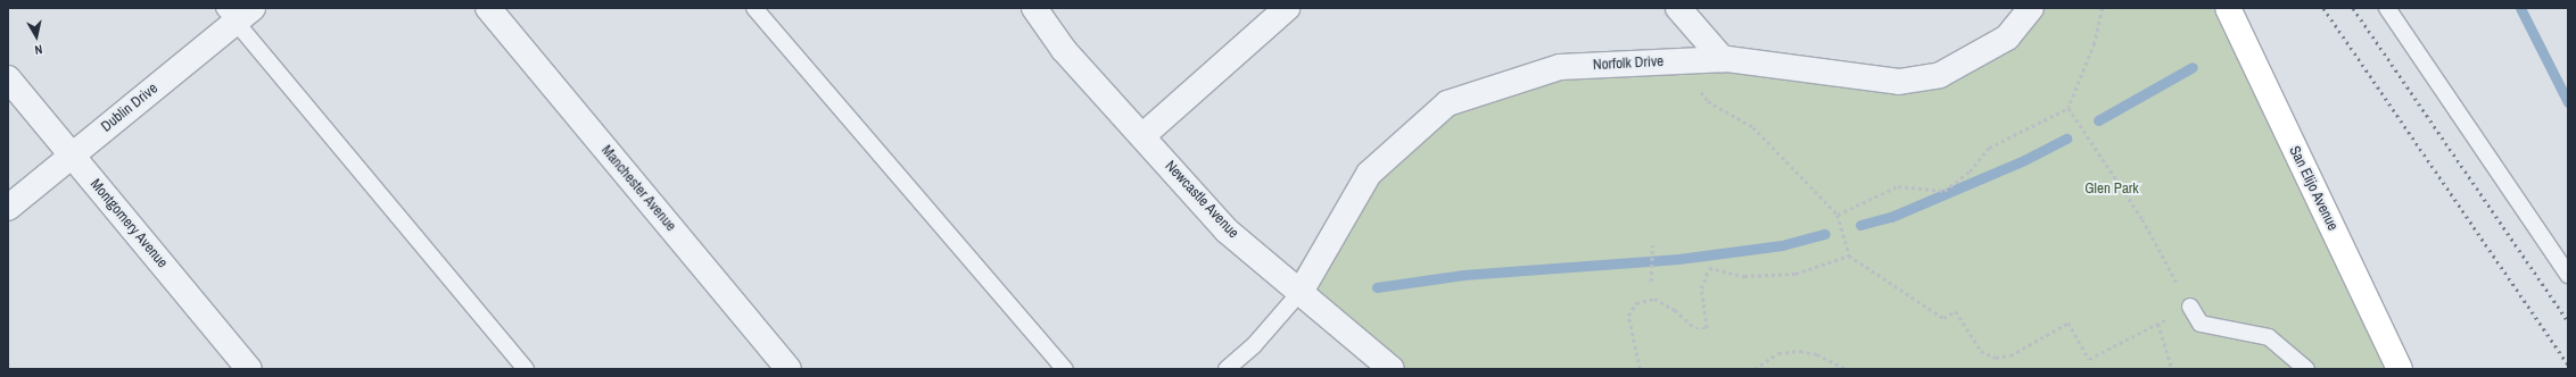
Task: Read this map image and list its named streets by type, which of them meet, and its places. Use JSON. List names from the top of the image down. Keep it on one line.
{"streets":{"main road":["San Elijo Avenue"],"street":["Norfolk Drive","Dublin Drive","Manchester Avenue","Newcastle Avenue","Montgomery Avenue"]},"crossings":[["Norfolk Drive","Newcastle Avenue"],["Dublin Drive","Montgomery Avenue"]],"parks":["Glen Park"],"north":"bottom"}
